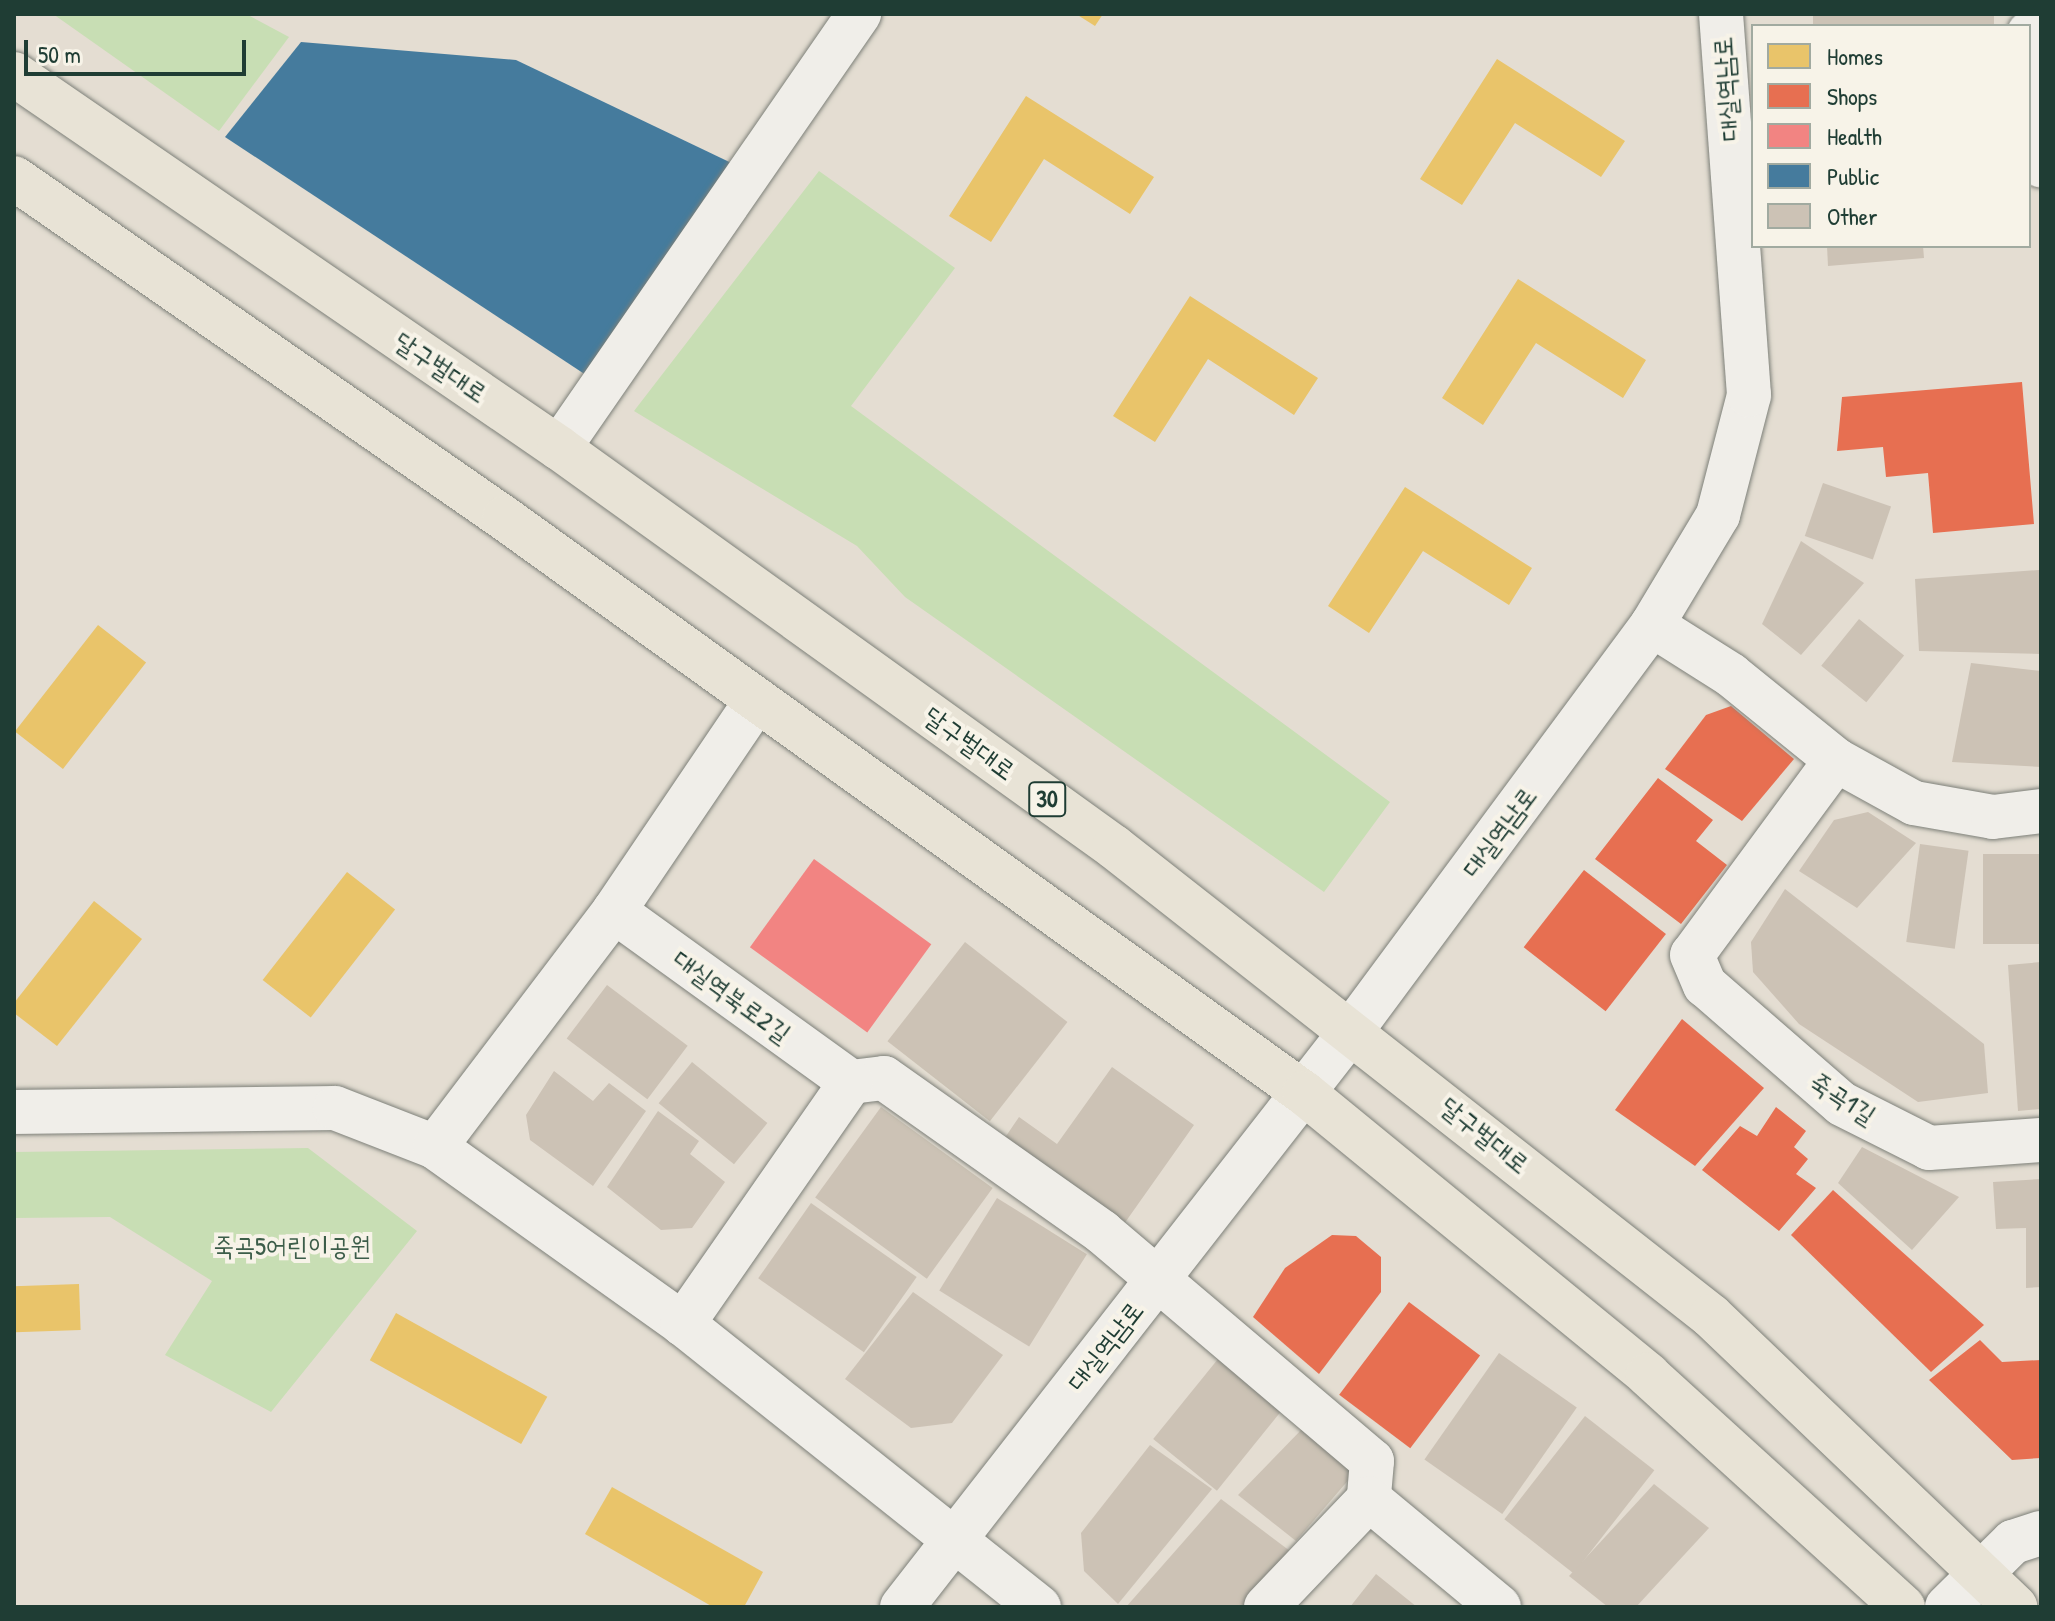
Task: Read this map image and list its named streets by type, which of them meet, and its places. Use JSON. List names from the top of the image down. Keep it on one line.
{"streets":{"main road":["달구벌대로","30"],"street":["대실역남로","대실역북로2길","죽곡1길"]},"crossings":[["대실역남로","달구벌대로"]],"parks":["죽곡5어린이공원"],"legend":["Homes","Shops","Health","Public","Other"],"scale_bar":"50 m"}
